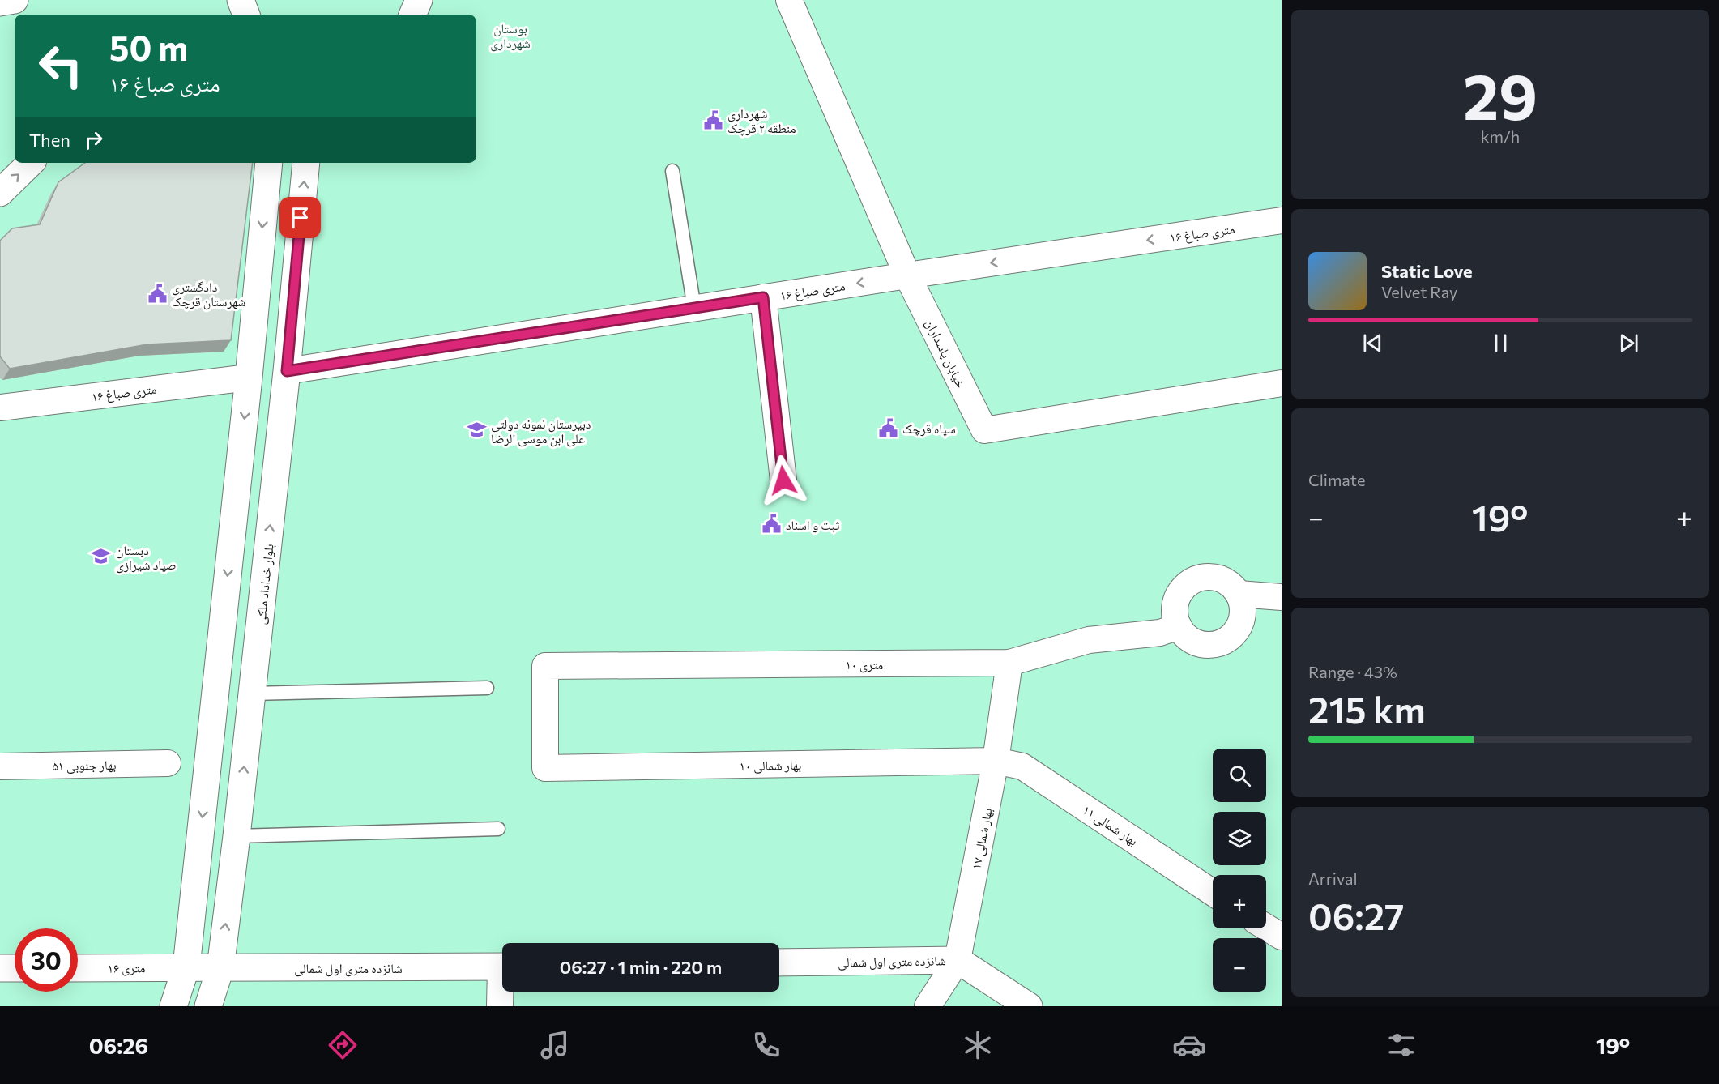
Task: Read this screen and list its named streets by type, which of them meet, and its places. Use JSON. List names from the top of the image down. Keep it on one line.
{"streets":{"street":["۱۶ متری صباغ","خیابان پاسداران","بلوار خداداد ملکی","۱۰ متری","بهار جنوبی ۵۱","بهار شمالی ۱۰","بهار شمالی ۱۱","بهار شمالی ۱۷","شانزده متری اول شمالی","۱۶ متری"]},"crossings":[["۱۶ متری صباغ","خیابان پاسداران"],["۱۶ متری صباغ","بلوار خداداد ملکی"],["بلوار خداداد ملکی","شانزده متری اول شمالی"],["۱۰ متری","بهار شمالی ۱۰"],["۱۰ متری","بهار شمالی ۱۷"],["بهار شمالی ۱۰","بهار شمالی ۱۱"],["بهار شمالی ۱۰","بهار شمالی ۱۷"],["بهار شمالی ۱۱","بهار شمالی ۱۷"],["بهار شمالی ۱۷","شانزده متری اول شمالی"],["شانزده متری اول شمالی","۱۶ متری"]],"one_way":["۱۶ متری صباغ"],"parks":["بوستان شهرداری"],"places":{"public building":["شهرداری منطقه ۲ قرچک","دادگستری شهرستان قرچک","سپاه قرچک","ثبت و اسناد"],"school or university":["دبیرستان نمونه دولتی علی ابن موسی الرضا","دبستان صیاد شیرازی"]},"page":{"tile":[["29","km/h"],"Climate",["Range · 43%","215 km"],["Arrival","06:27"]],"turn":["50 m","۱۶ متری صباغ"],"then":"Then","song":["Static Love","Velvet Ray"],"heat":["−","19°","+"],"map_buttons":["+","−"],"limit":"30","trip":"06:27 · 1 min · 220 m","tabs":["06:26","19°"]}}
